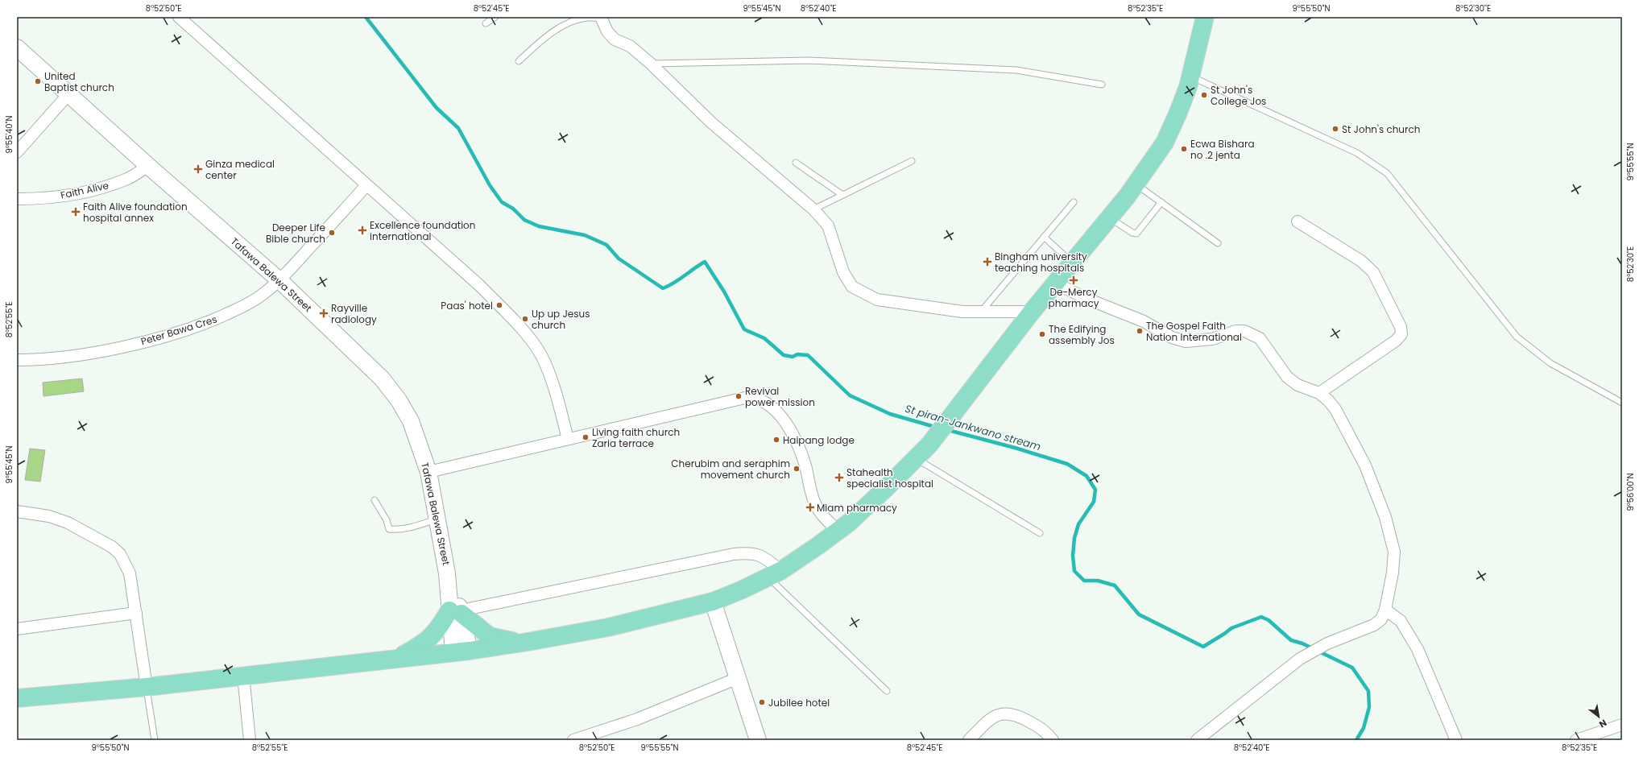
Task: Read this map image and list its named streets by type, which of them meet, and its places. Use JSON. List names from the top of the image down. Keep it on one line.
{"streets":{"street":["Faith Alive","Tafawa Balewa Street","Peter Bawa Cres"]},"crossings":[["Faith Alive","Tafawa Balewa Street"],["Tafawa Balewa Street","Peter Bawa Cres"]],"water":["St piran-Jankwano stream"],"places":{"other":["United Baptist church","St John's College Jos","St John's church","Ecwa Bishara no .2 jenta","Deeper Life Bible church","Paas' hotel","Up up Jesus church","The Gospel Faith Nation International","The Edifying assembly Jos","Revival power mission","Living faith church Zaria terrace","Haipang lodge","Cherubim and seraphim movement church","Jubilee hotel"],"health":["Ginza medical center","Faith Alive foundation hospital annex","Excellence foundation international","Bingham university teaching hospitals","De-Mercy pharmacy","Rayville radiology","Stahealth specialist hospital","Miam pharmacy"]},"north":"bottom right","coordinates":["8°52'50\"E","8°52'45\"E","9°55'45\"N","8°52'40\"E","8°52'35\"E","9°55'50\"N","8°52'30\"E","9°55'40\"N","9°55'55\"N","8°52'55\"E","9°56'00\"N"]}
